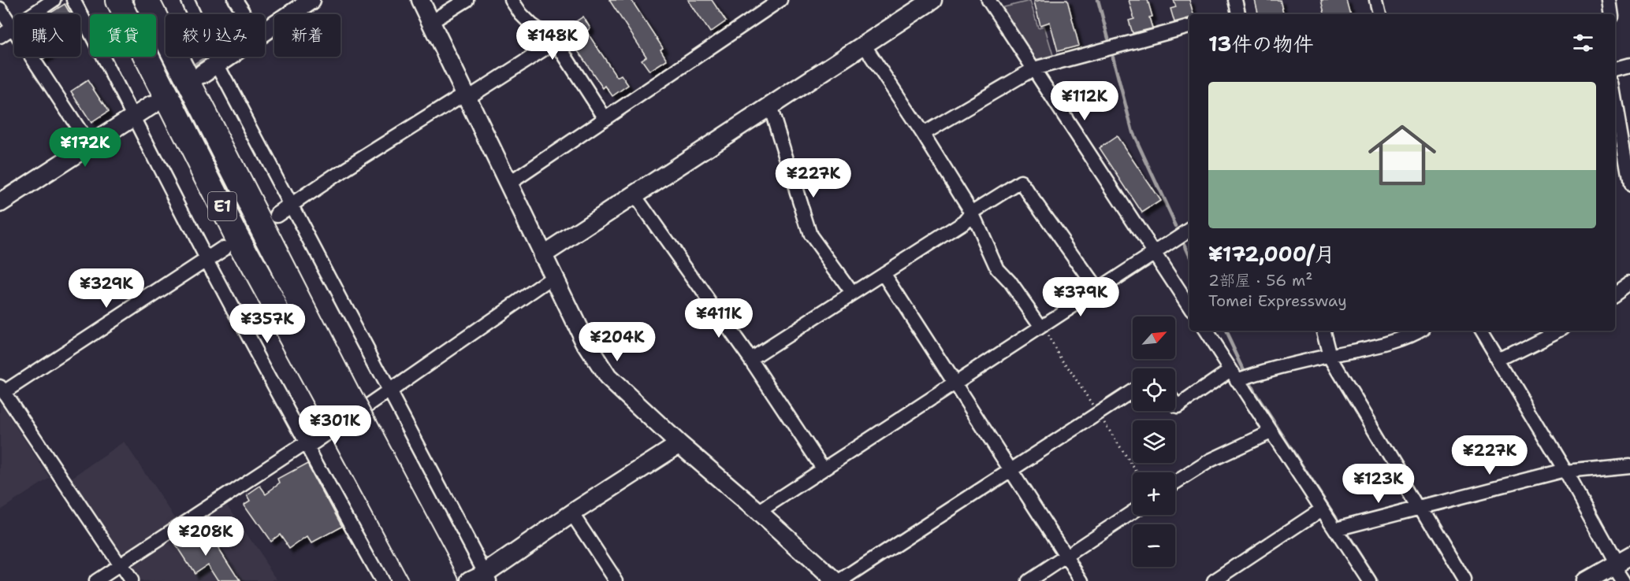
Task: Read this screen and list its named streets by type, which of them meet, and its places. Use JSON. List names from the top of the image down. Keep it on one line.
{"streets":{"highway":["E1"]},"north":"top right","page":{"chip":["購入","賃貸","絞り込み","新着"],"heading":"13件の物件","price":["¥148K","¥112K","¥172K","¥227K","¥329K","¥379K","¥411K","¥357K","¥204K","¥301K","¥227K","¥123K","¥208K"],"list":[{"name":"¥172,000/月","note":"2部屋 · 56 m² · Tomei Expressway"}],"map_buttons":["+","−"]}}
